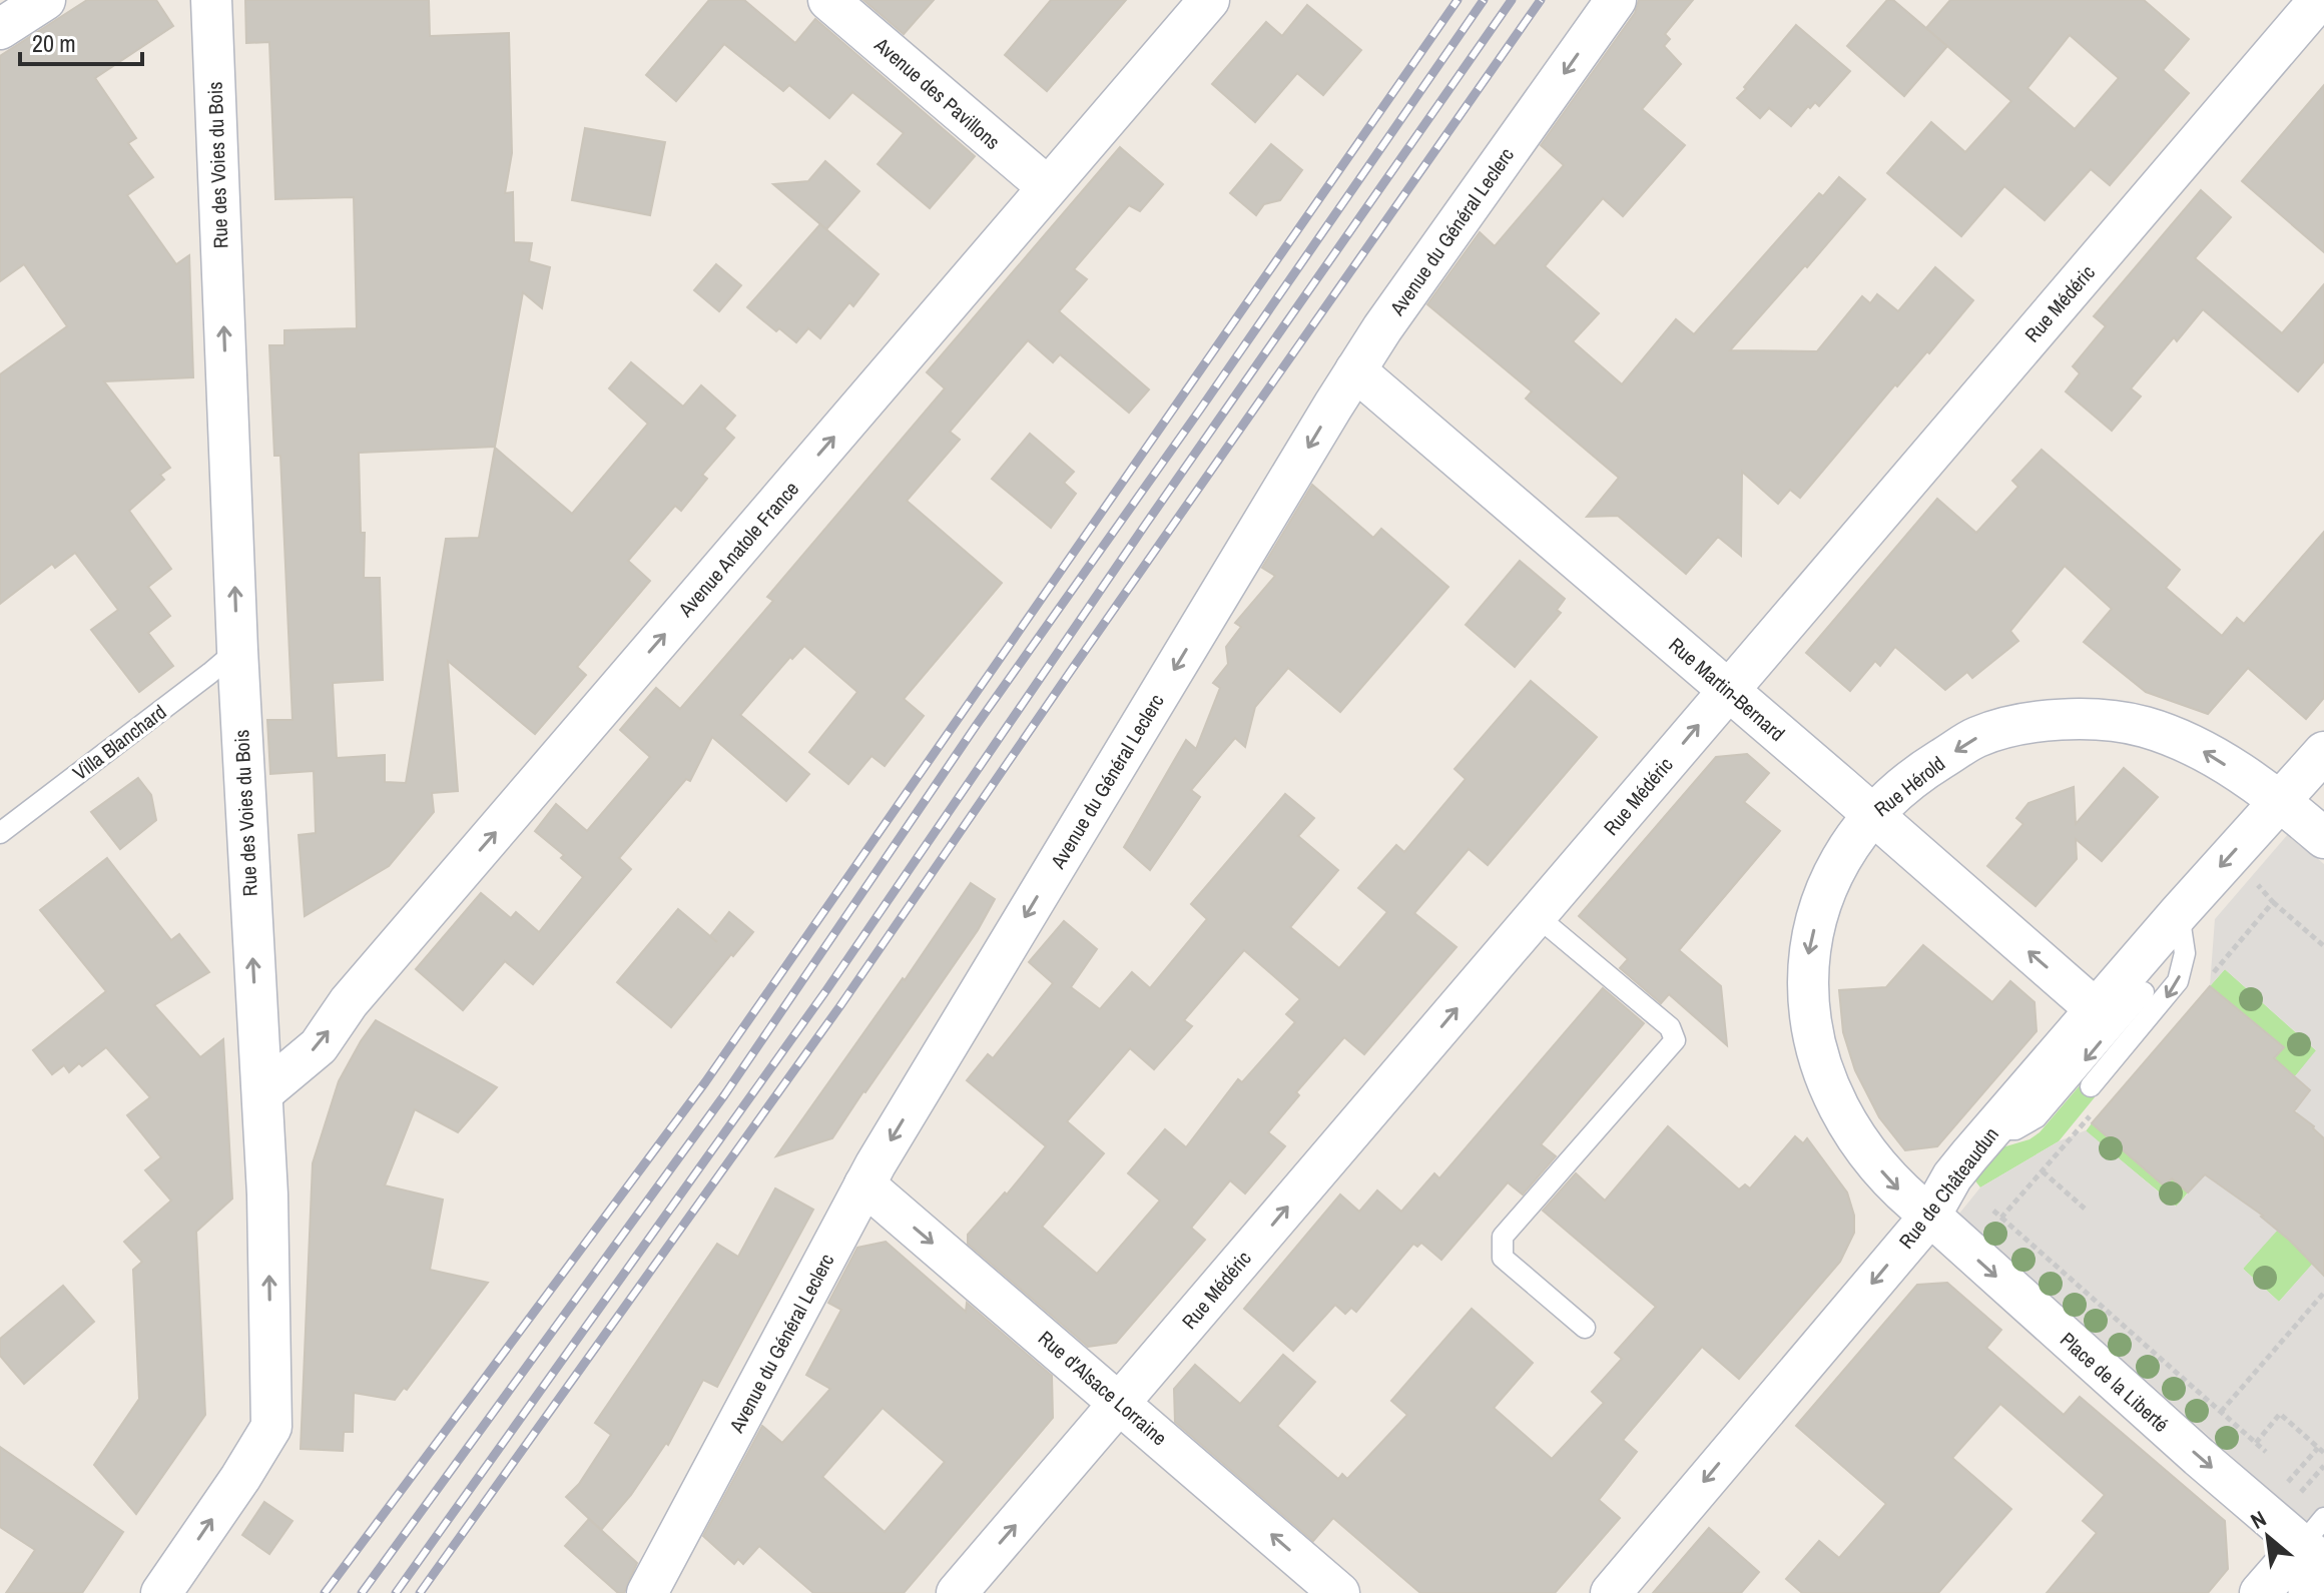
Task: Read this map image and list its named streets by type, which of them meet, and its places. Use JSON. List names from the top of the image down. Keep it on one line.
{"streets":{"street":["Avenue des Pavillons","Rue des Voies du Bois","Avenue du Général Leclerc","Rue Médéric","Avenue Anatole France","Rue Martin-Bernard","Rue Hérold","Rue de Châteaudun","Place de la Liberté","Rue d'Alsace Lorraine"],"lane":["Villa Blanchard"]},"crossings":[["Avenue des Pavillons","Avenue Anatole France"],["Rue des Voies du Bois","Avenue Anatole France"],["Rue des Voies du Bois","Villa Blanchard"],["Avenue du Général Leclerc","Rue Martin-Bernard"],["Avenue du Général Leclerc","Rue d'Alsace Lorraine"],["Rue Médéric","Rue Martin-Bernard"],["Rue Médéric","Rue d'Alsace Lorraine"],["Rue Martin-Bernard","Rue Hérold"],["Rue Martin-Bernard","Rue de Châteaudun"],["Rue Hérold","Rue de Châteaudun"],["Rue Hérold","Place de la Liberté"],["Rue de Châteaudun","Place de la Liberté"]],"one_way":["Rue des Voies du Bois","Avenue du Général Leclerc","Rue Médéric","Avenue Anatole France","Rue de Châteaudun","Place de la Liberté"],"scale_bar":"20 m","north":"top left"}
